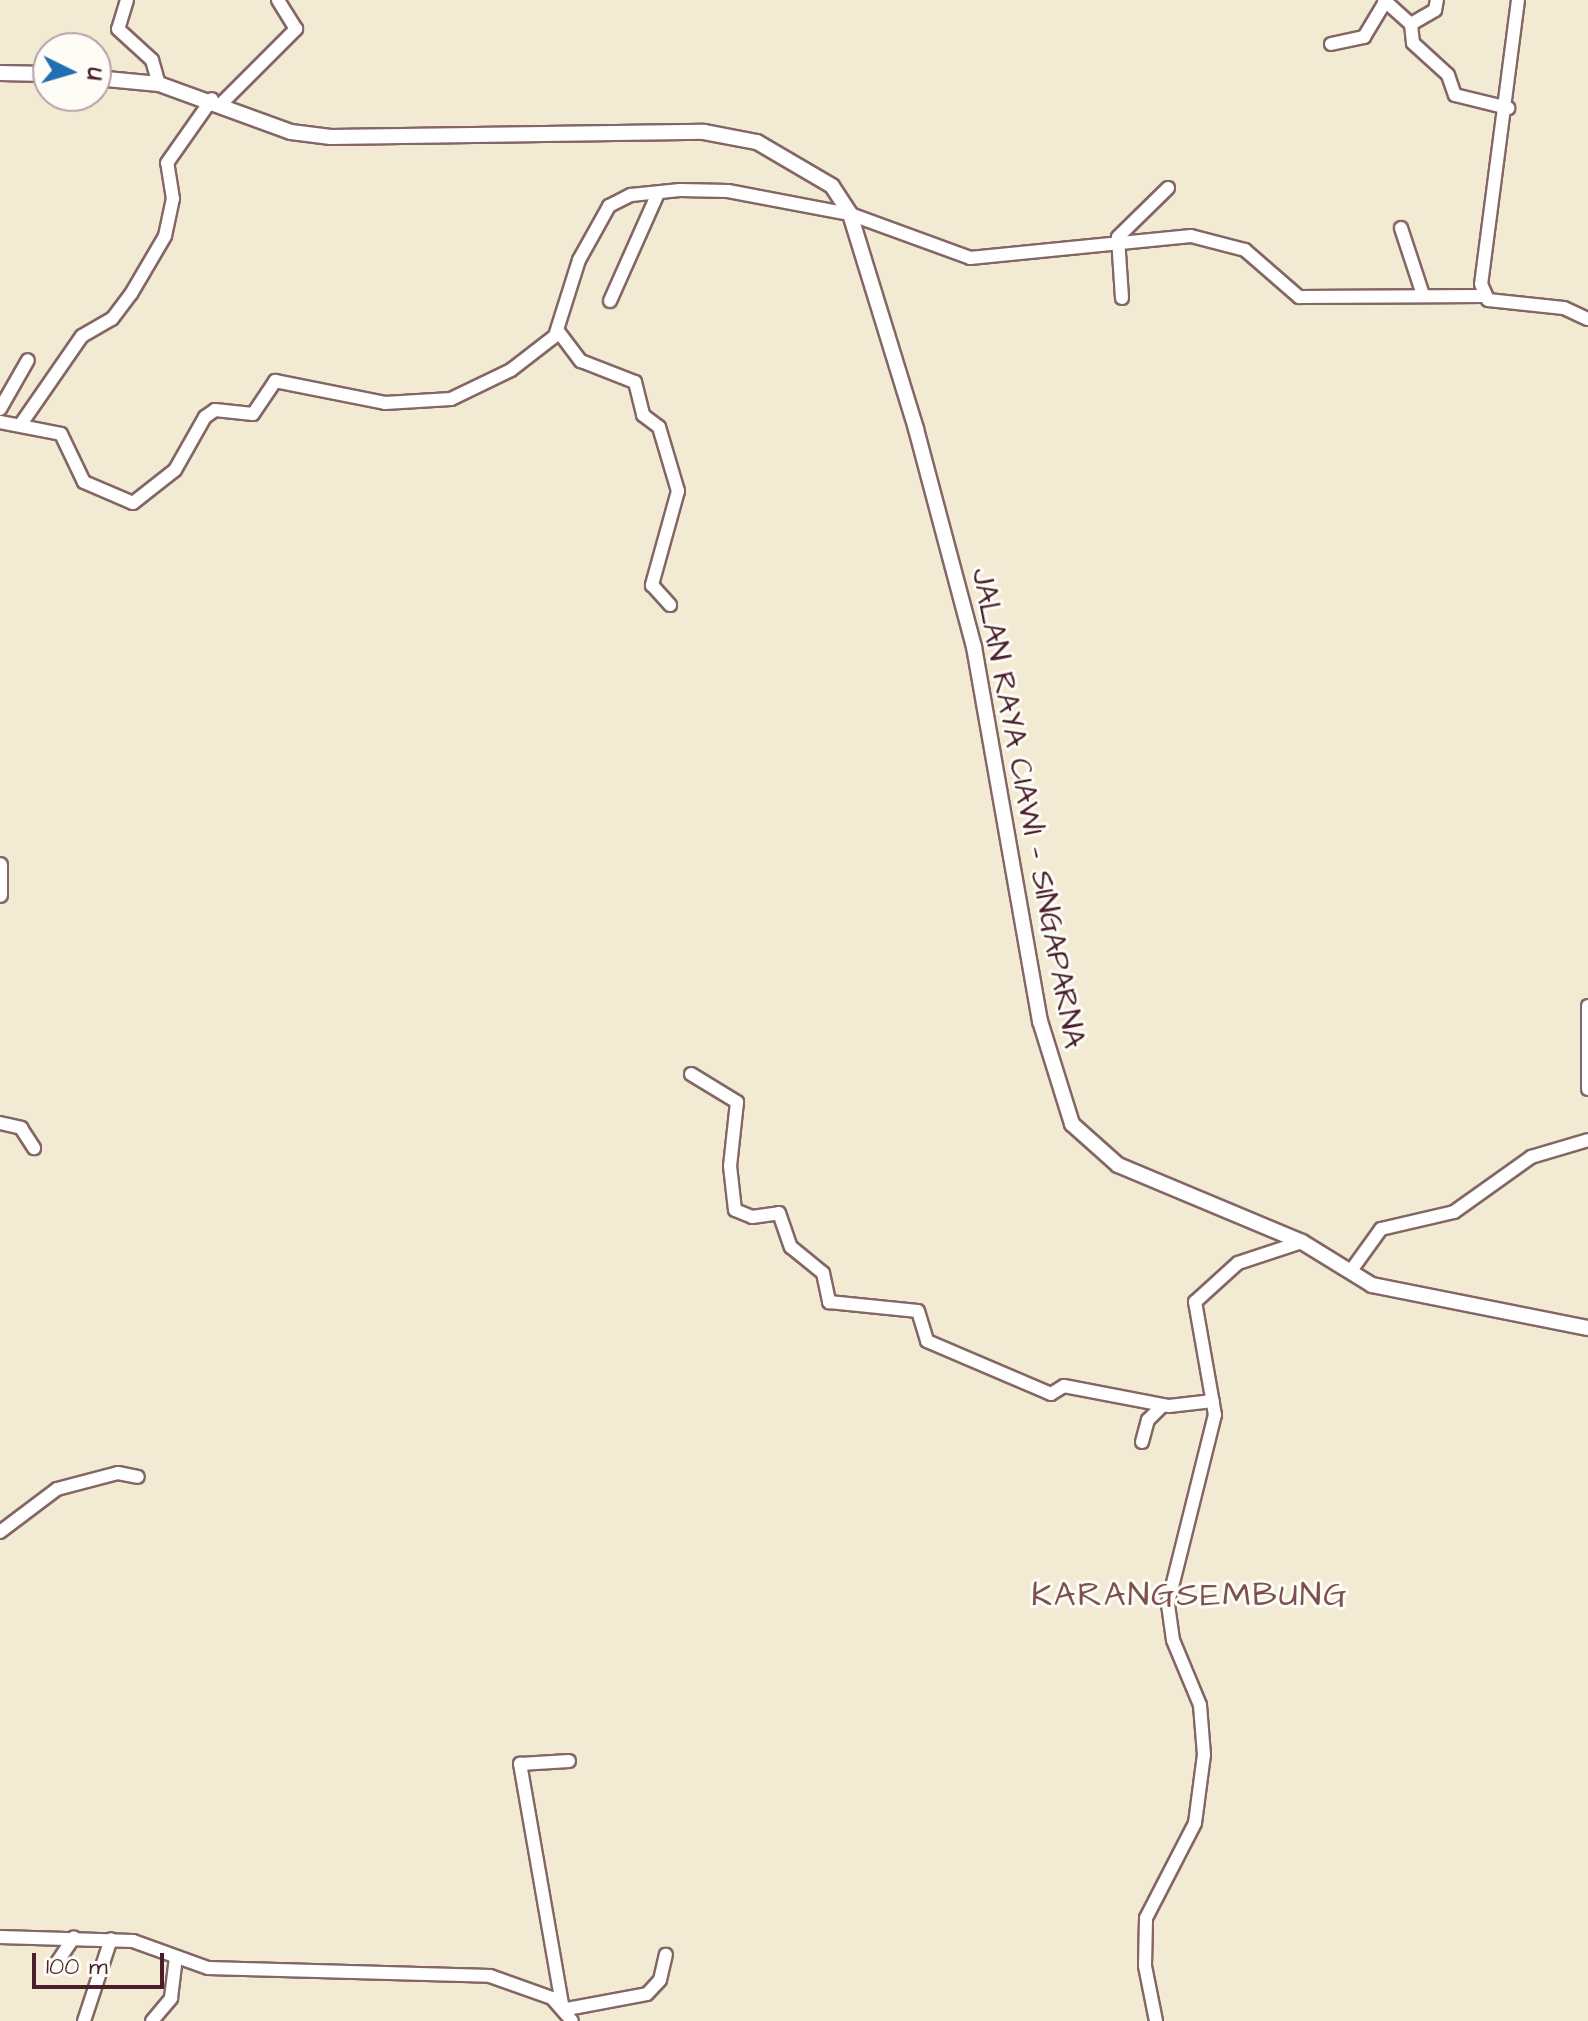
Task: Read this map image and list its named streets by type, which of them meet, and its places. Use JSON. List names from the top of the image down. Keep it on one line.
{"streets":{"main road":["JALAN RAYA CIAWI — SINGAPARNA"]},"districts":["KARANGSEMBUNG"],"scale_bar":"100 m","north":"right"}
